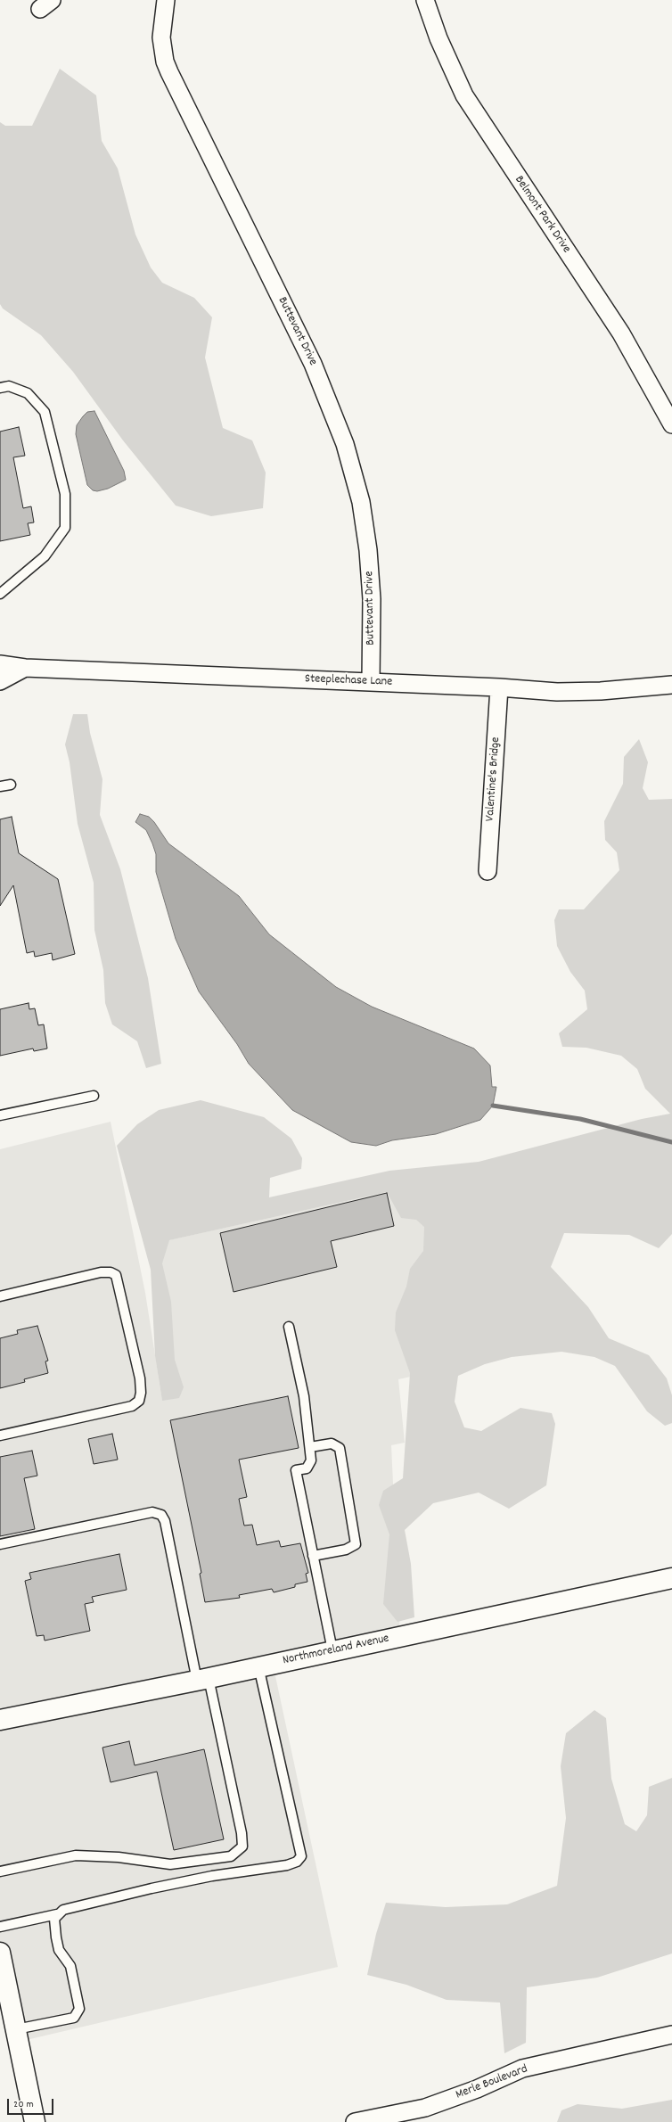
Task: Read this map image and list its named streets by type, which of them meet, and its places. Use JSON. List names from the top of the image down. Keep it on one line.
{"streets":{"street":["Belmont Park Drive","Buttevant Drive","Steeplechase Lane","Valentine's Bridge","Northmoreland Avenue","Merle Boulevard"]},"crossings":[["Buttevant Drive","Steeplechase Lane"],["Steeplechase Lane","Valentine's Bridge"]],"scale_bar":"20 m"}
